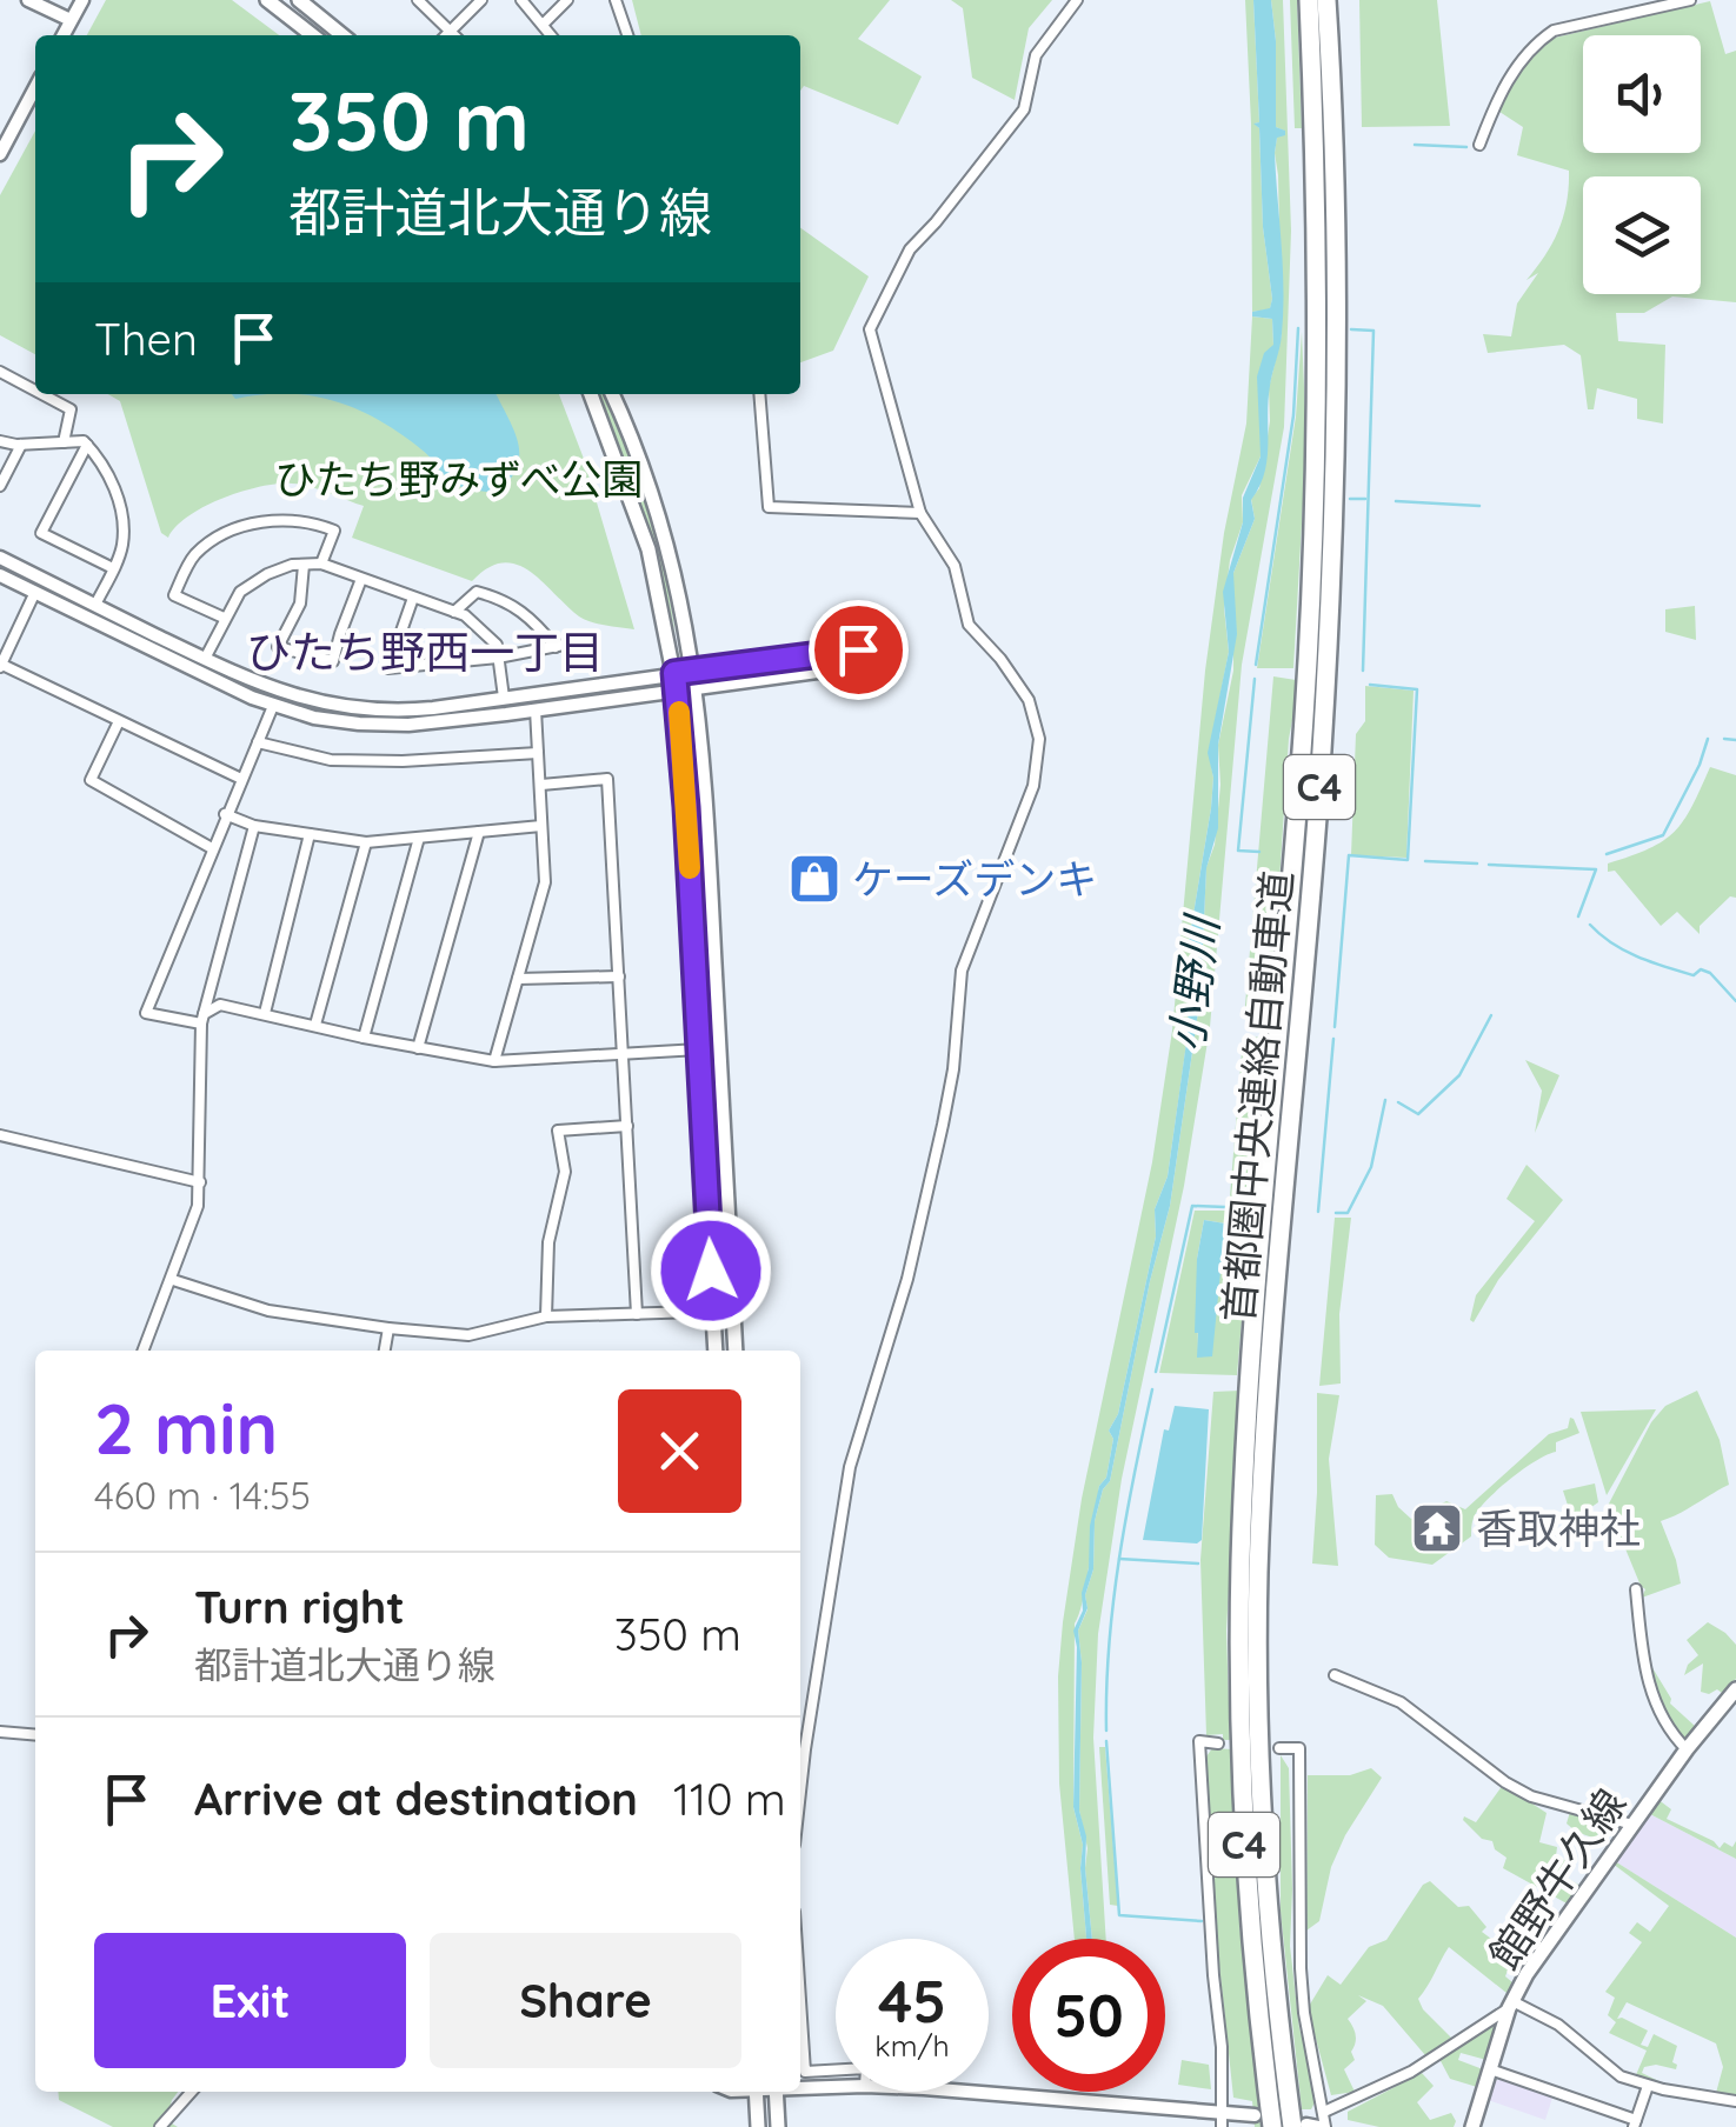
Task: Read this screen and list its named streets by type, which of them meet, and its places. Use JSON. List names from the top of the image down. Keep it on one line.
{"streets":{"highway":["C4","首都圏中央連絡自動車道"],"main road":["館野牛久線"]},"districts":["ひたち野西一丁目"],"water":["小野川"],"parks":["ひたち野みずべ公園"],"places":{"shop":["ケーズデンキ"],"temple":["香取神社"]},"page":{"turn":["350 m","都計道北大通り線"],"then":"Then","heading":["2 min","460 m · 14:55"],"list":[{"name":"Turn right","note":"都計道北大通り線","value":"350 m"},{"name":"Arrive at destination","value":"110 m"}],"buttons":["Exit","Share"],"speed":"45 km/h","limit":"50"}}
